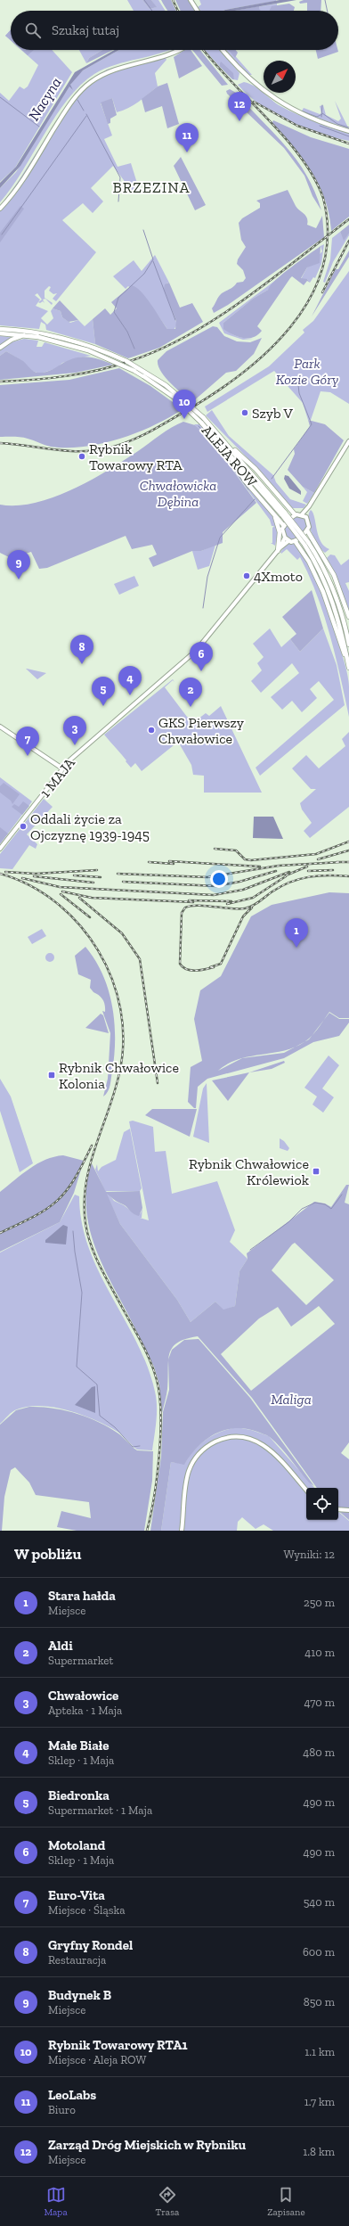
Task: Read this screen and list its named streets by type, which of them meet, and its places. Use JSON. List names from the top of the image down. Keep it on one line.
{"streets":{"main road":["ALEJA ROW","1 MAJA"]},"districts":["BRZEZINA"],"water":["Nacyna"],"parks":["Park Kozie Góry","Chwałowicka Dębina","Maliga"],"places":{"other":["Szyb V","Rybnik Towarowy RTA","4Xmoto","GKS Pierwszy Chwałowice","Oddali życie za Ojczyznę 1939-1945"],"transit":["Rybnik Chwałowice Kolonia","Rybnik Chwałowice Królewiok"]},"north":"top right","page":{"search":"Szukaj tutaj","pins":["12","11","10","9","8","6","4","5","2","3","7","1"],"heading":["W pobliżu","Wyniki: 12"],"list":[{"mark":"1","name":"Stara hałda","note":"Miejsce","value":"250 m"},{"mark":"2","name":"Aldi","note":"Supermarket","value":"410 m"},{"mark":"3","name":"Chwałowice","note":"Apteka · 1 Maja","value":"470 m"},{"mark":"4","name":"Małe Białe","note":"Sklep · 1 Maja","value":"480 m"},{"mark":"5","name":"Biedronka","note":"Supermarket · 1 Maja","value":"490 m"},{"mark":"6","name":"Motoland","note":"Sklep · 1 Maja","value":"490 m"},{"mark":"7","name":"Euro-Vita","note":"Miejsce · Śląska","value":"540 m"},{"mark":"8","name":"Gryfny Rondel","note":"Restauracja","value":"600 m"},{"mark":"9","name":"Budynek B","note":"Miejsce","value":"850 m"},{"mark":"10","name":"Rybnik Towarowy RTA1","note":"Miejsce · Aleja ROW","value":"1.1 km"},{"mark":"11","name":"LeoLabs","note":"Biuro","value":"1.7 km"},{"mark":"12","name":"Zarząd Dróg Miejskich w Rybniku","note":"Miejsce","value":"1.8 km"}],"nav":["Mapa","Trasa","Zapisane"]}}
